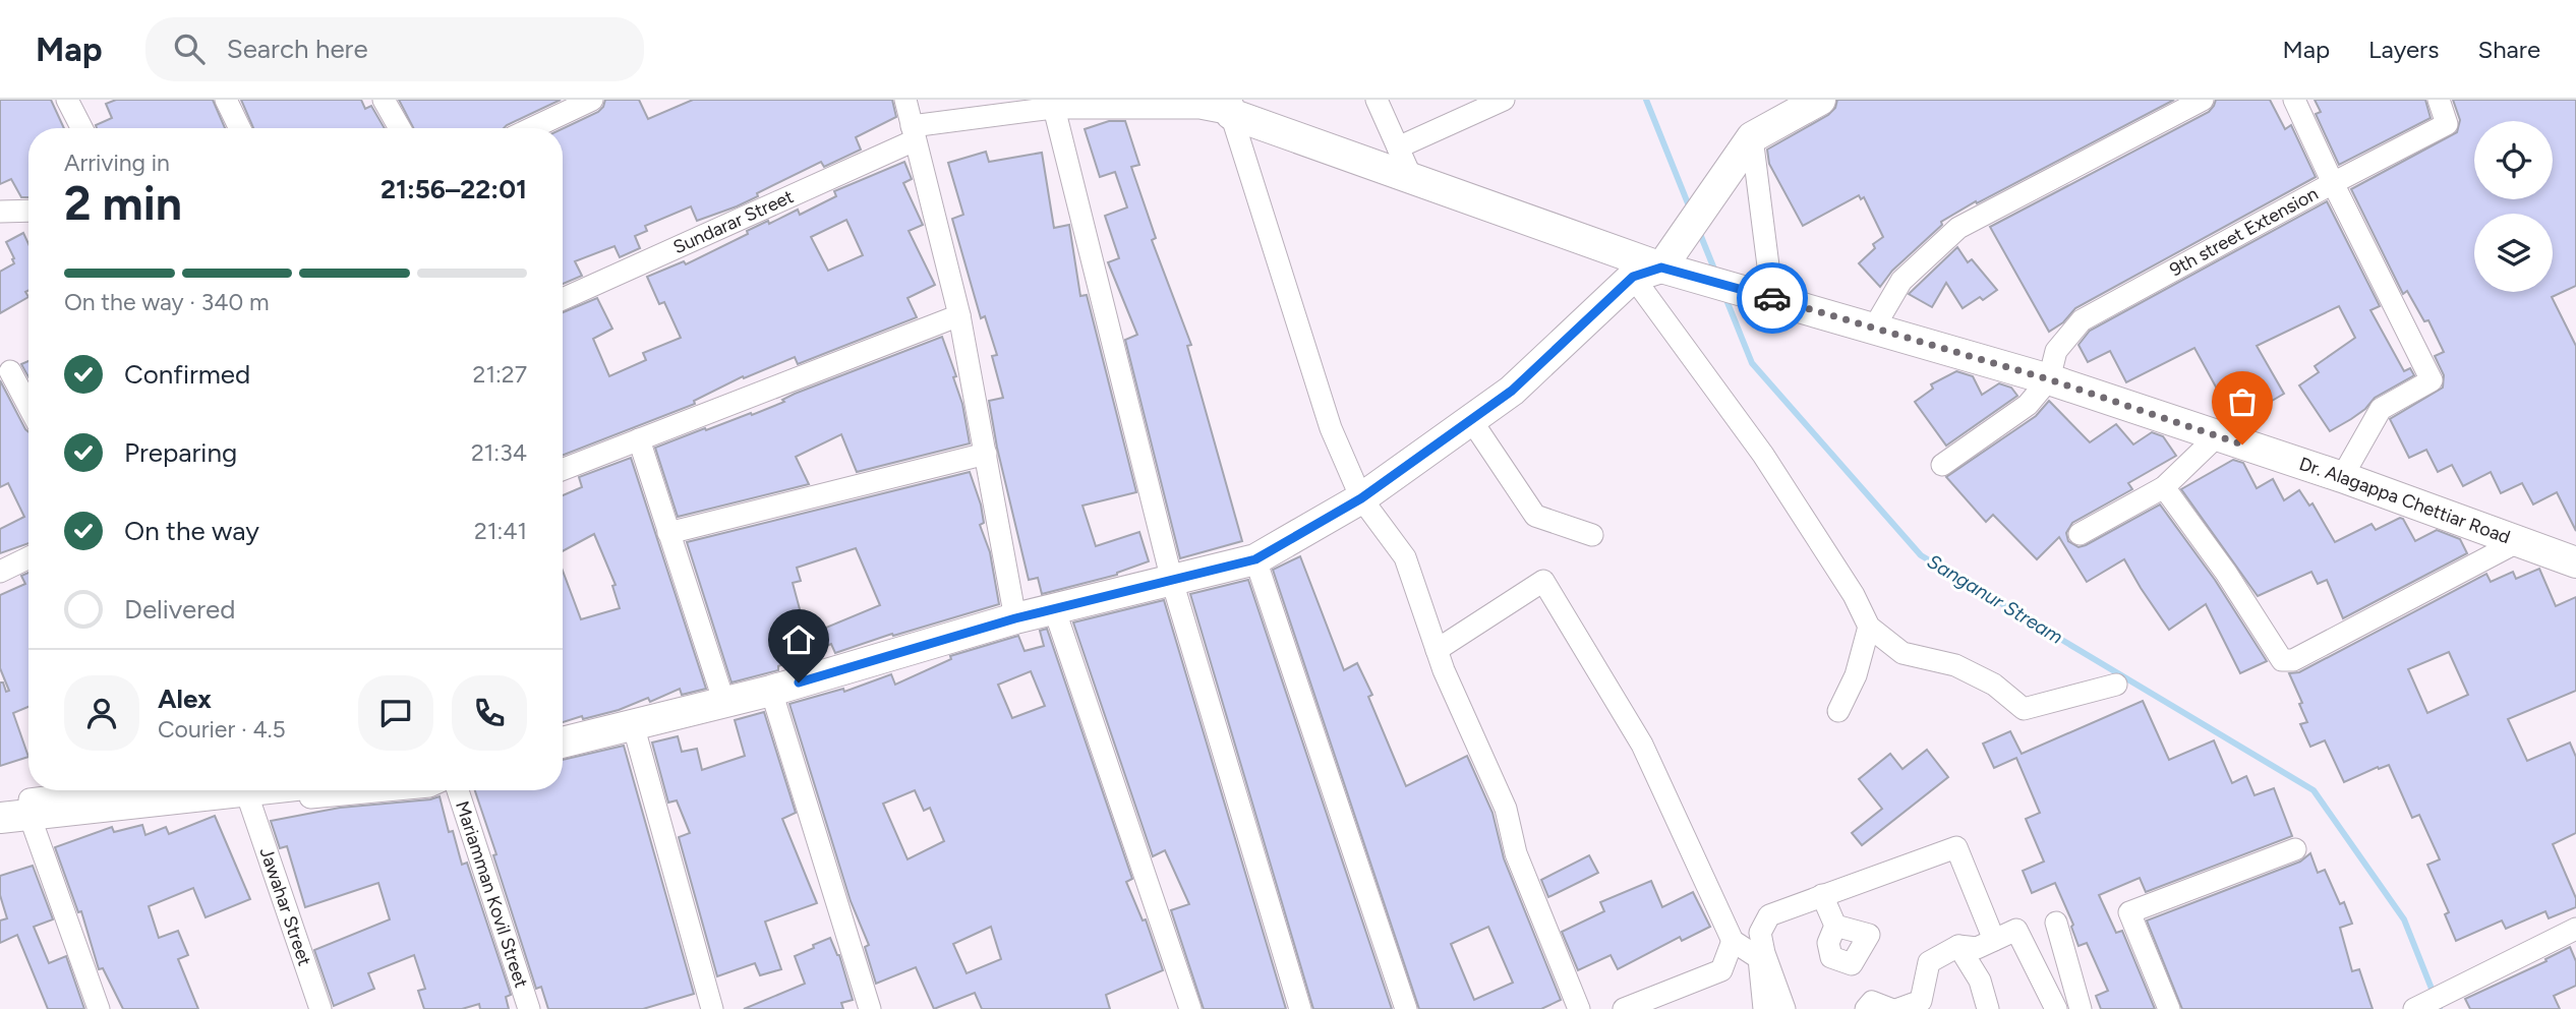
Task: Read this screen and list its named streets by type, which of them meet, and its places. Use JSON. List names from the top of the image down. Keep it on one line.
{"streets":{"street":["Sundarar Street","9th street Extension","Dr. Alagappa Chettiar Road","Mariamman Kovil Street","Jawahar Street"]},"crossings":[["Sundarar Street","Dr. Alagappa Chettiar Road"],["9th street Extension","Dr. Alagappa Chettiar Road"]],"water":["Sanganur Stream"],"page":{"header":"Map","search":"Search here","nav":["Map","Layers","Share"],"heading":["2 min","Arriving in","21:56–22:01"],"panel":["Alex","Courier · 4.5"],"bar":"On the way · 340 m","list":[["Confirmed","21:27"],["Preparing","21:34"],["On the way","21:41"],"Delivered"]}}
